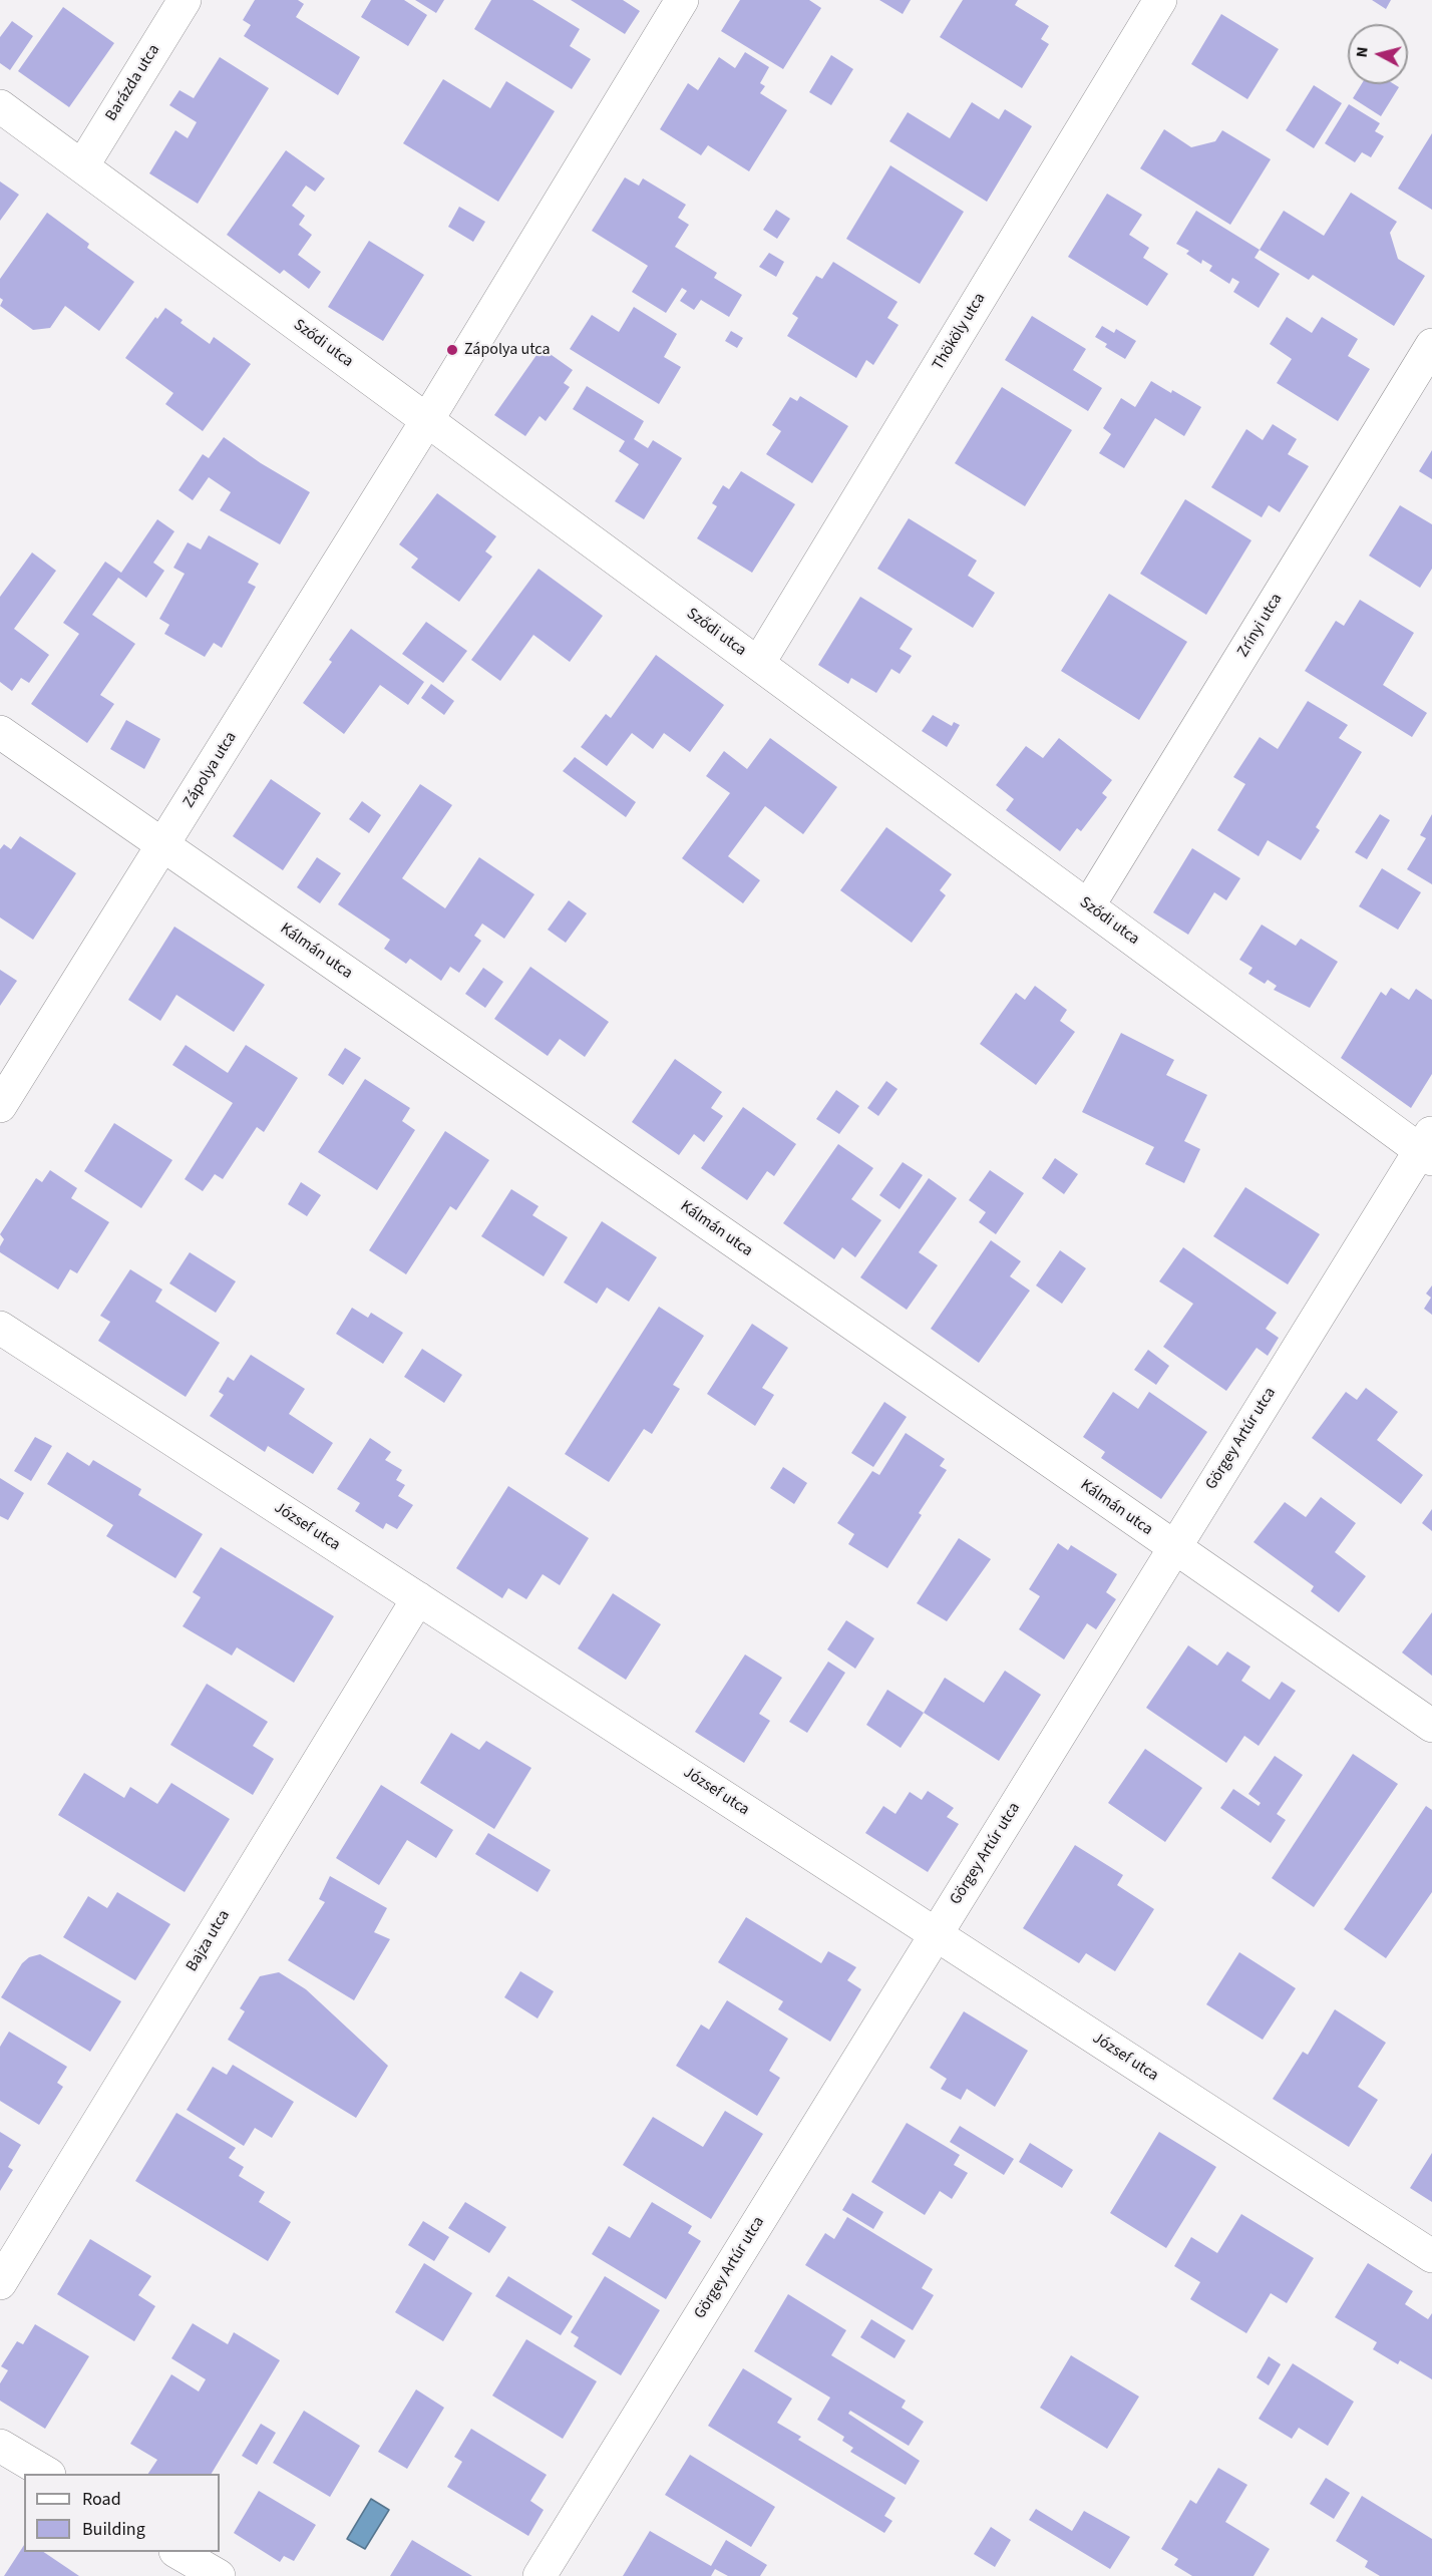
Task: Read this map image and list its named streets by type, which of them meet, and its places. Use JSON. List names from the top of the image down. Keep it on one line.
{"streets":{"street":["Barázda utca","Thököly utca","Sződi utca","Zrínyi utca","Zápolya utca","Kálmán utca","Görgey Artúr utca","József utca","Bajza utca"]},"crossings":[["Barázda utca","Sződi utca"],["Thököly utca","Sződi utca"],["Sződi utca","Zrínyi utca"],["Sződi utca","Zápolya utca"],["Sződi utca","Görgey Artúr utca"],["Zápolya utca","Kálmán utca"],["Kálmán utca","Görgey Artúr utca"],["Görgey Artúr utca","József utca"],["József utca","Bajza utca"]],"places":["Zápolya utca"],"legend":["Road","Building"],"north":"left"}
